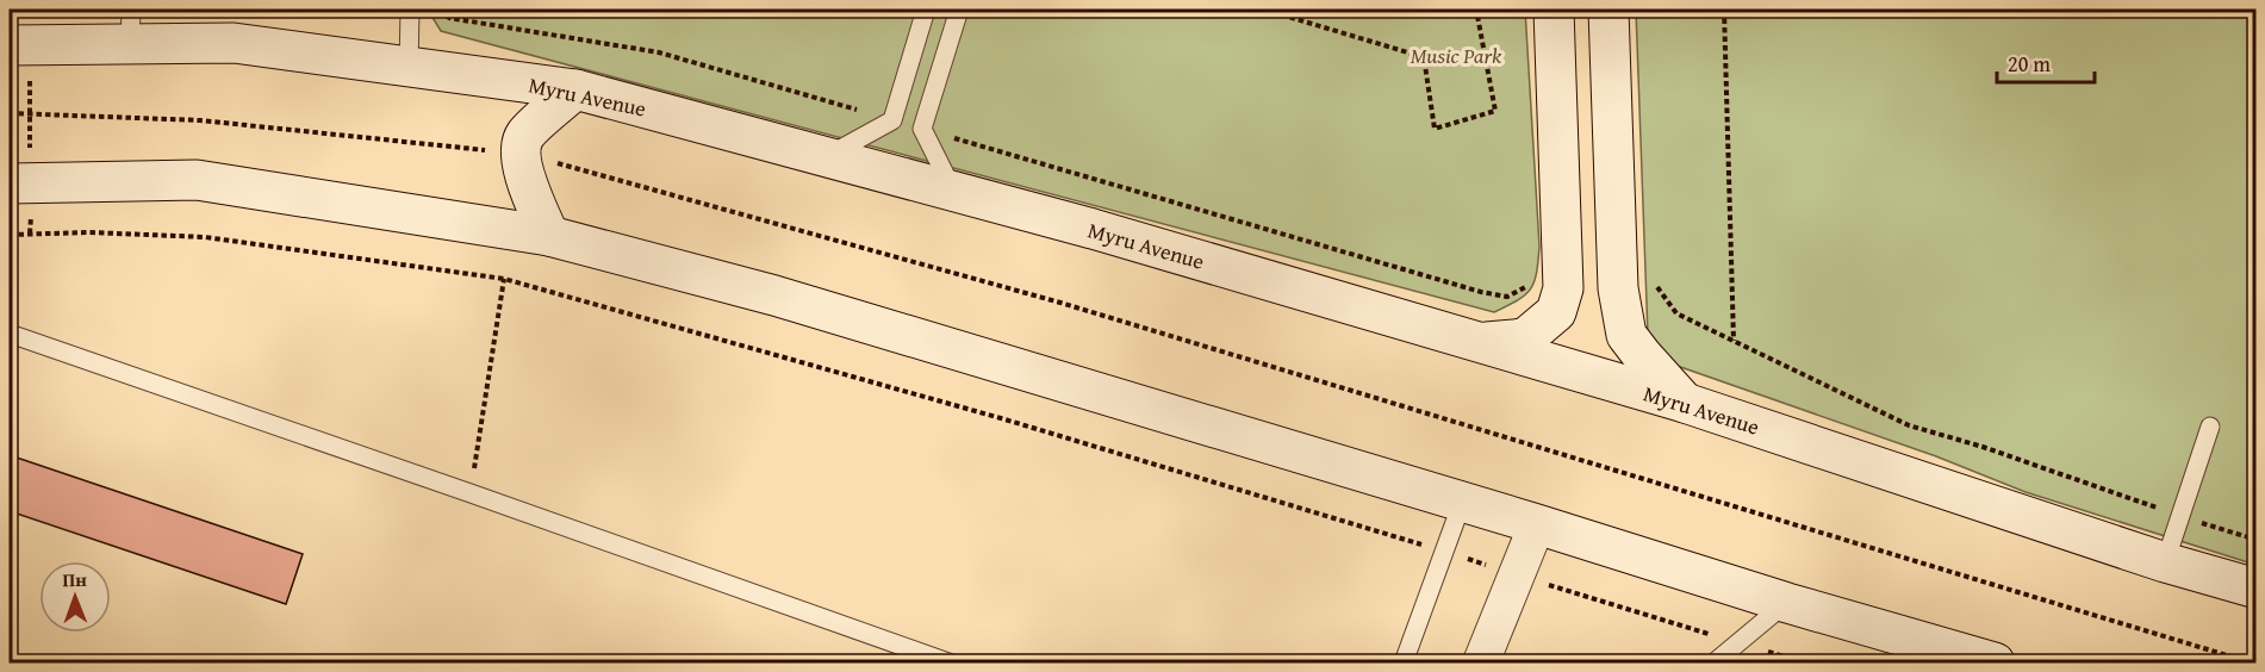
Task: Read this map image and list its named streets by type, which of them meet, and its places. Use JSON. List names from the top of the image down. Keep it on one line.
{"streets":{"main road":["Myru Avenue"]},"parks":["Music Park"],"scale_bar":"20 m","north":"top"}
